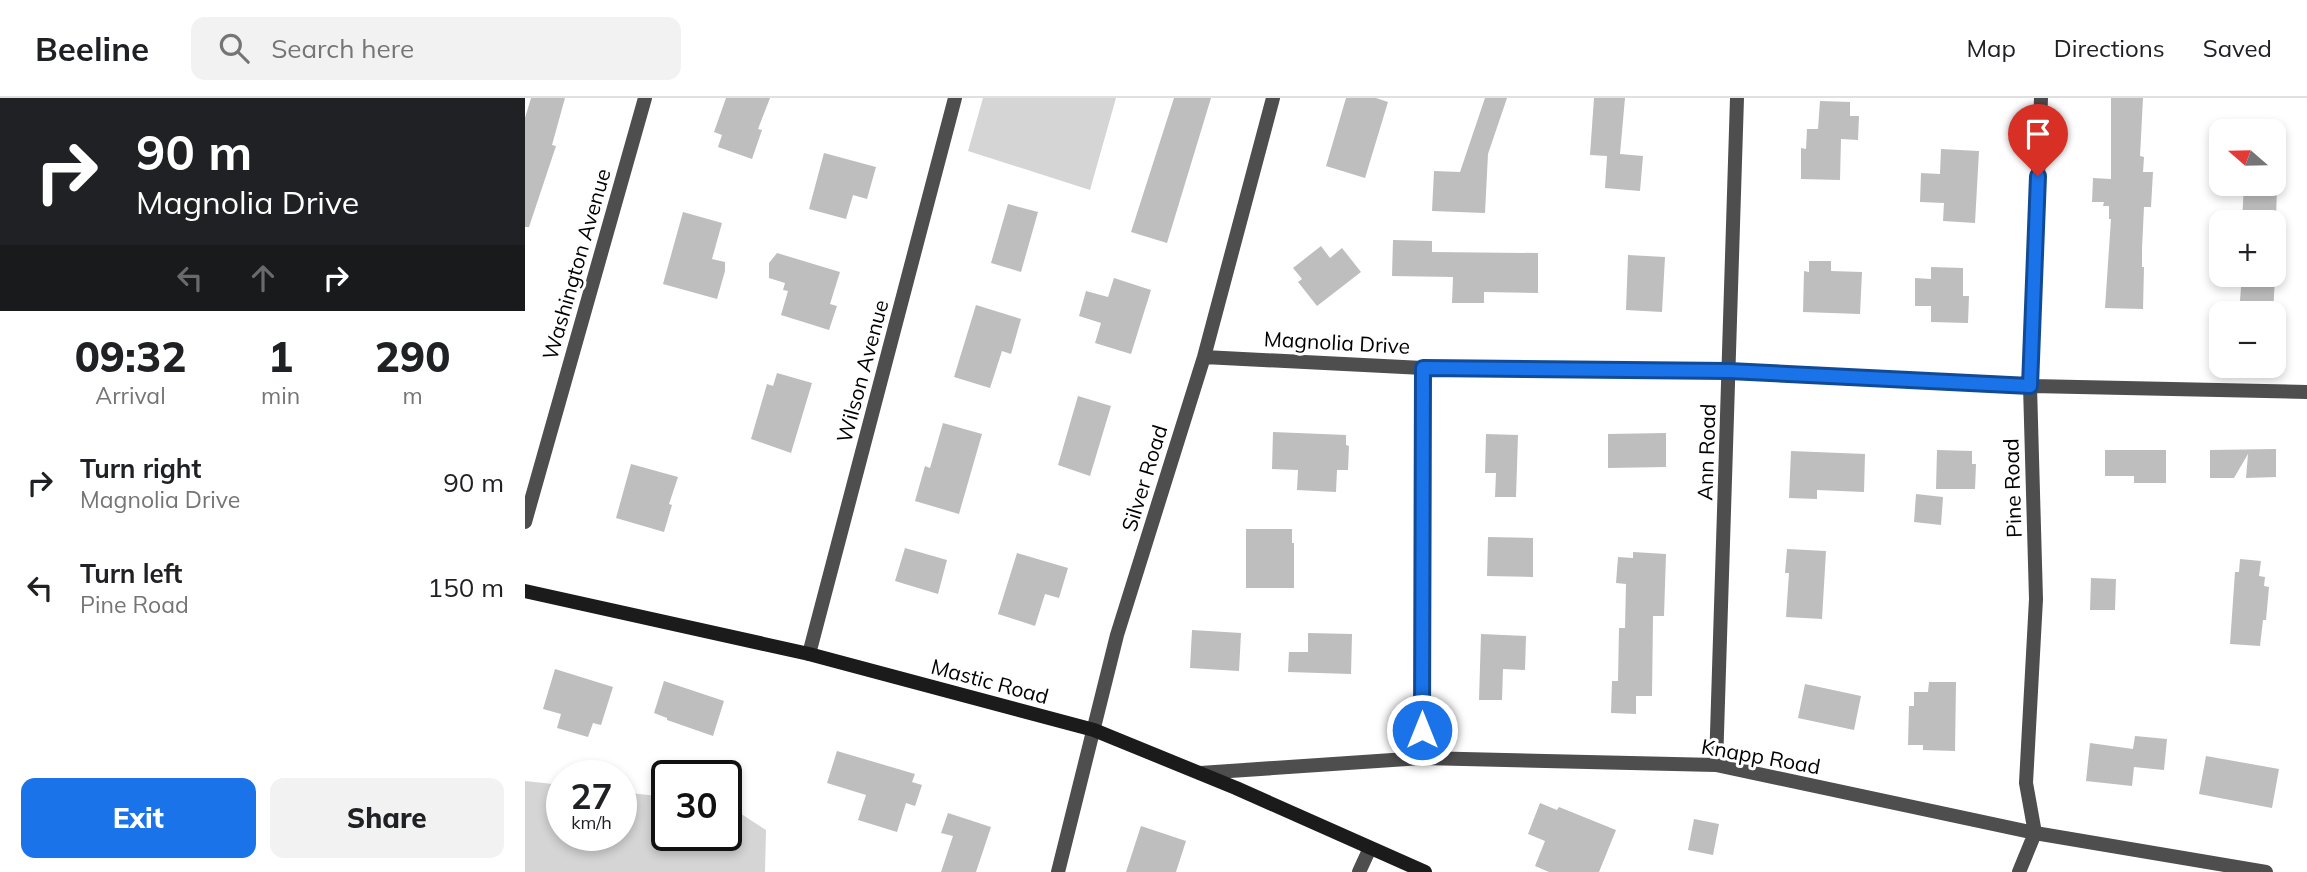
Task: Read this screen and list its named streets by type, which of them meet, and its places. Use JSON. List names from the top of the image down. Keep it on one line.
{"streets":{"main road":["Mastic Road"],"street":["Washington Avenue","Magnolia Drive","Wilson Avenue","Ann Road","Silver Road","Pine Road","Knapp Road"]},"crossings":[["Magnolia Drive","Ann Road"],["Magnolia Drive","Silver Road"],["Magnolia Drive","Pine Road"],["Wilson Avenue","Mastic Road"],["Ann Road","Knapp Road"],["Silver Road","Mastic Road"],["Pine Road","Knapp Road"],["Mastic Road","Knapp Road"]],"north":"left","page":{"header":"Beeline","search":"Search here","nav":["Map","Directions","Saved"],"turn":["90 m","Magnolia Drive"],"map_buttons":["+","−"],"eta":["09:32","Arrival","1","min","290","m"],"list":[{"name":"Turn right","note":"Magnolia Drive","value":"90 m"},{"name":"Turn left","note":"Pine Road","value":"150 m"}],"speed":"27 km/h","limit":"30","buttons":["Exit","Share"]}}
